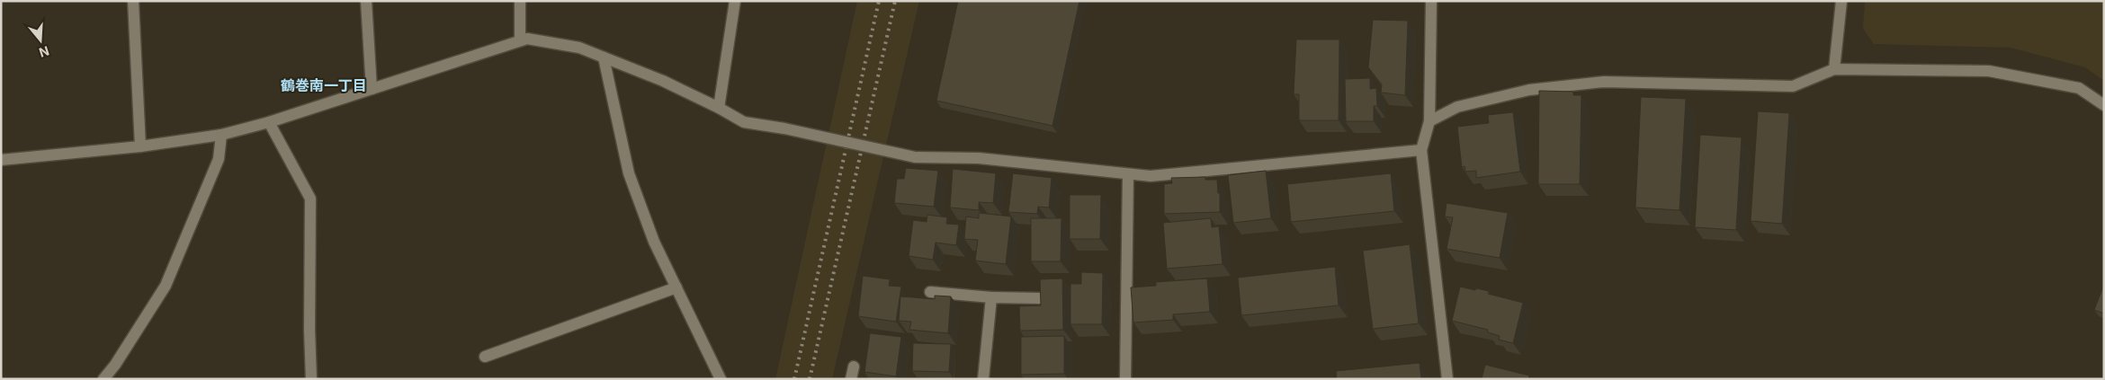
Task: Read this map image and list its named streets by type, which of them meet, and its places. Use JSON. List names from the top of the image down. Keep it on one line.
{"districts":["鶴巻南一丁目"],"north":"bottom"}
